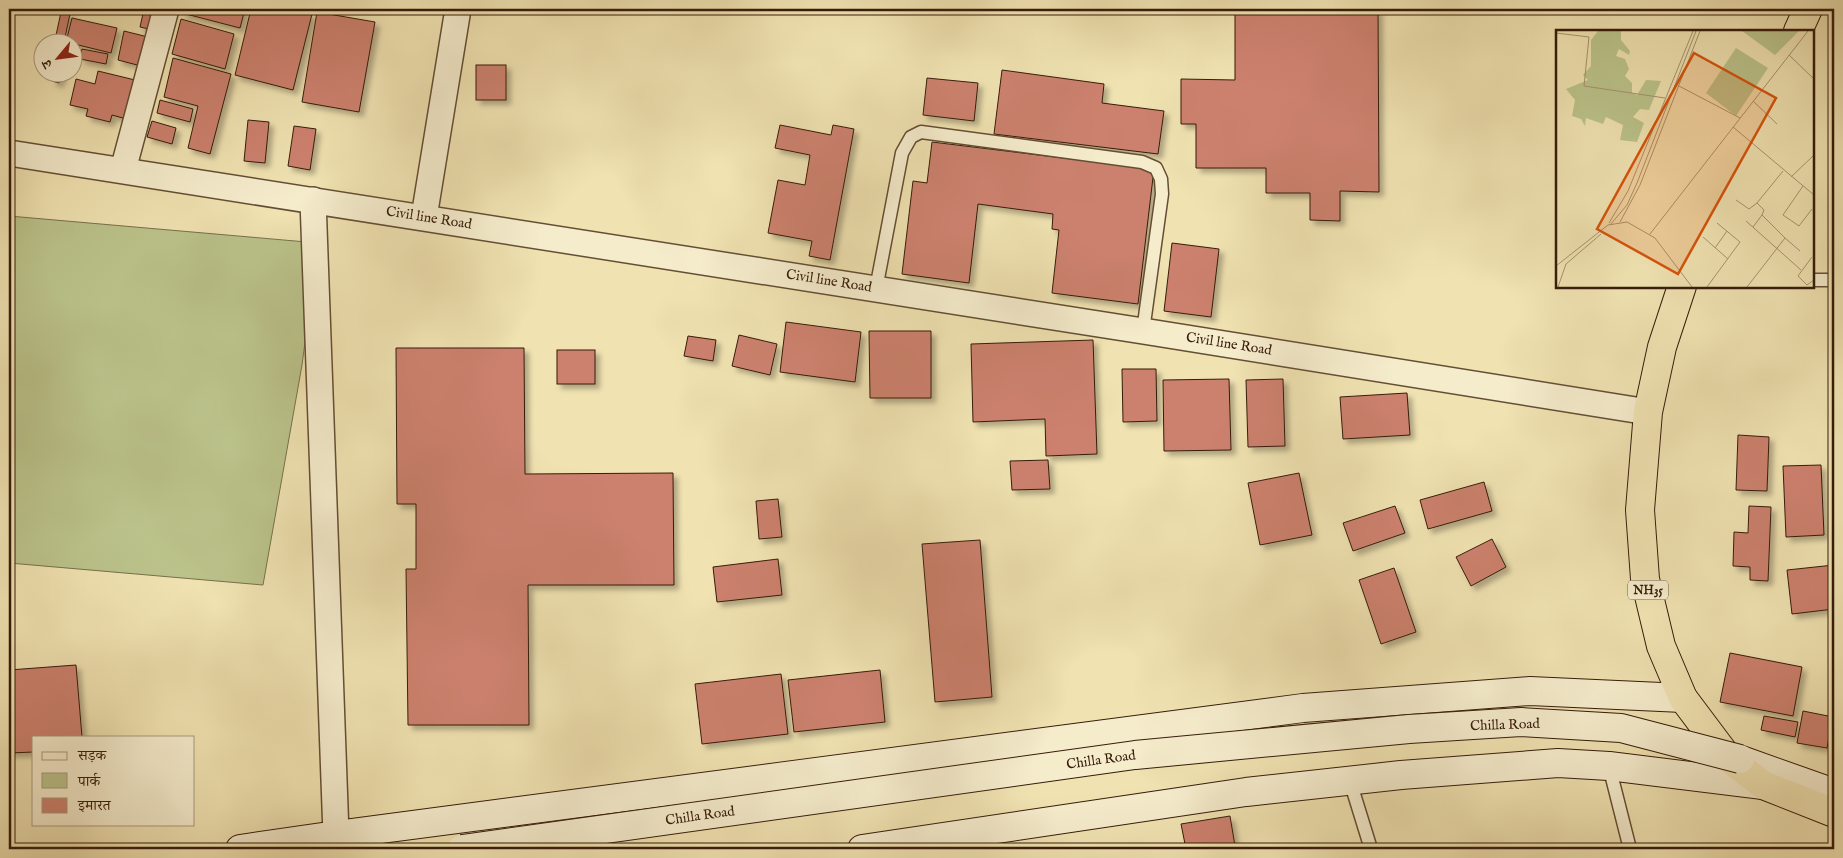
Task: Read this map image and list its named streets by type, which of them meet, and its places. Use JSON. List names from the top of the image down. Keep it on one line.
{"streets":{"highway":["NH35"],"street":["Civil line Road","Chilla Road"]},"crossings":[["Civil line Road","NH35"]],"legend":["सड़क","पार्क","इमारत"],"north":"bottom left"}
